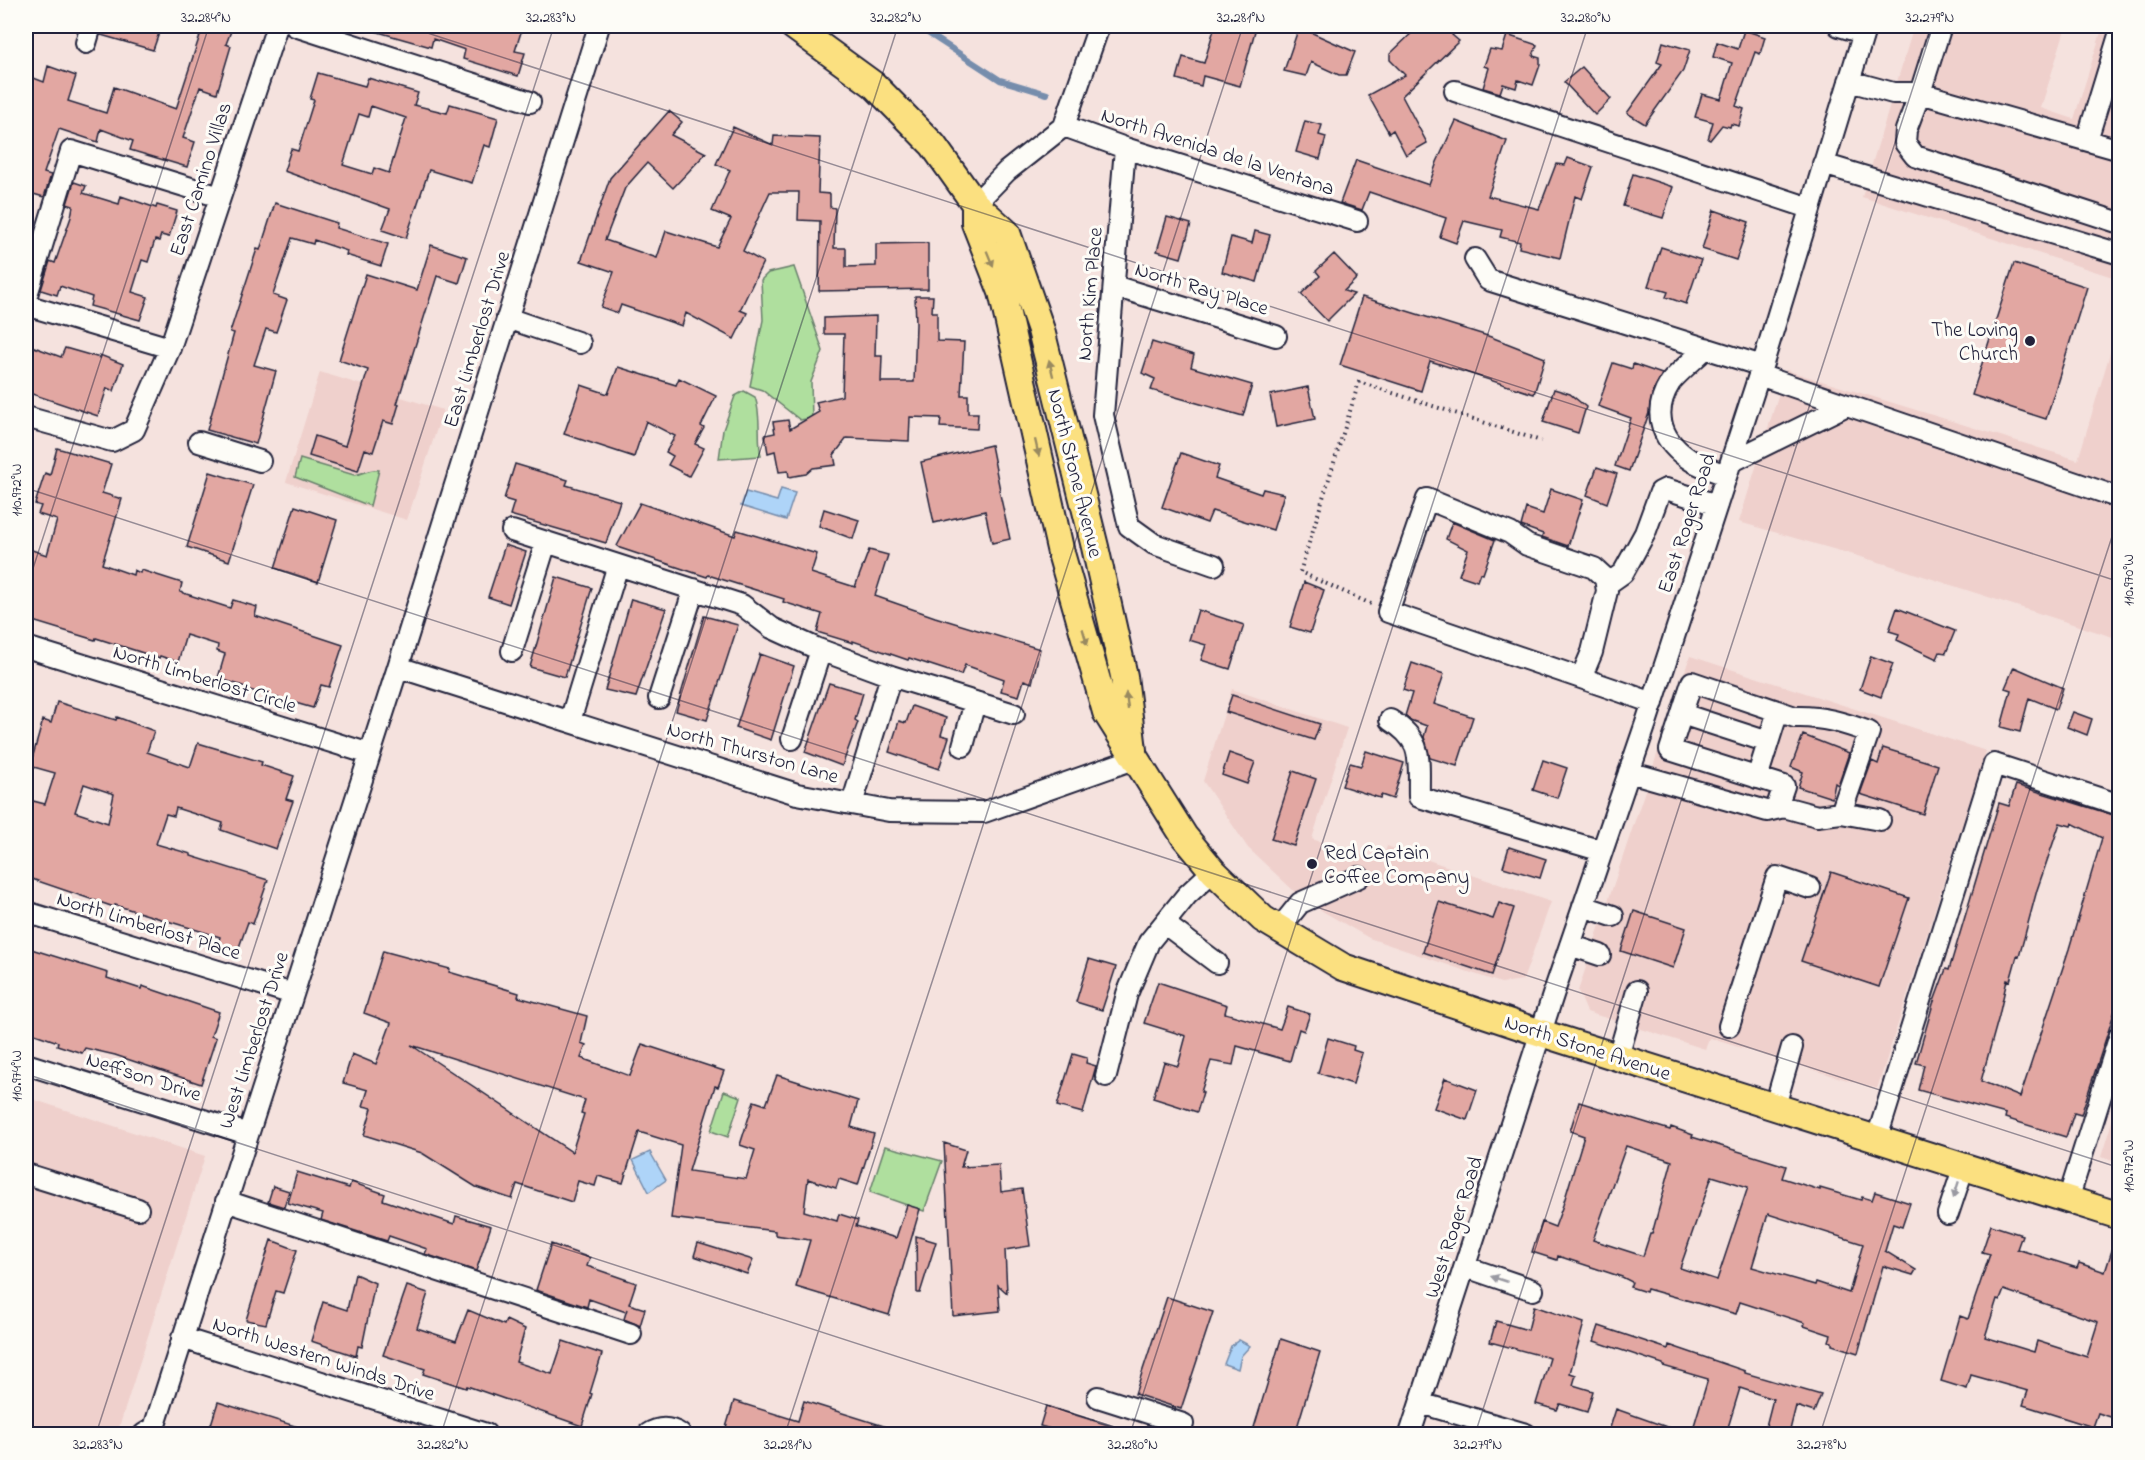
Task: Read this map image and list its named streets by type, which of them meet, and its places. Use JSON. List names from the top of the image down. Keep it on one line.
{"streets":{"main road":["North Stone Avenue"],"street":["North Avenida de la Ventana","East Camino Villas","North Ray Place","North Kim Place","East Limberlost Drive","East Roger Road","North Limberlost Circle","North Thurston Lane","North Limberlost Place","West Limberlost Drive","Neffson Drive","West Roger Road","North Western Winds Drive"]},"crossings":[["North Avenida de la Ventana","North Kim Place"],["North Ray Place","North Kim Place"],["East Limberlost Drive","North Thurston Lane"],["East Limberlost Drive","West Limberlost Drive"],["North Stone Avenue","East Roger Road"],["North Stone Avenue","North Thurston Lane"],["North Stone Avenue","West Roger Road"],["East Roger Road","West Roger Road"],["North Limberlost Circle","West Limberlost Drive"],["North Thurston Lane","West Limberlost Drive"],["North Limberlost Place","West Limberlost Drive"],["West Limberlost Drive","Neffson Drive"],["West Limberlost Drive","North Western Winds Drive"]],"places":["The Loving Church","Red Captain Coffee Company"],"coordinates":["32.284°N","32.283°N","32.282°N","32.281°N","32.280°N","32.279°N","110.972°W","110.970°W","110.974°W","32.278°N"]}
